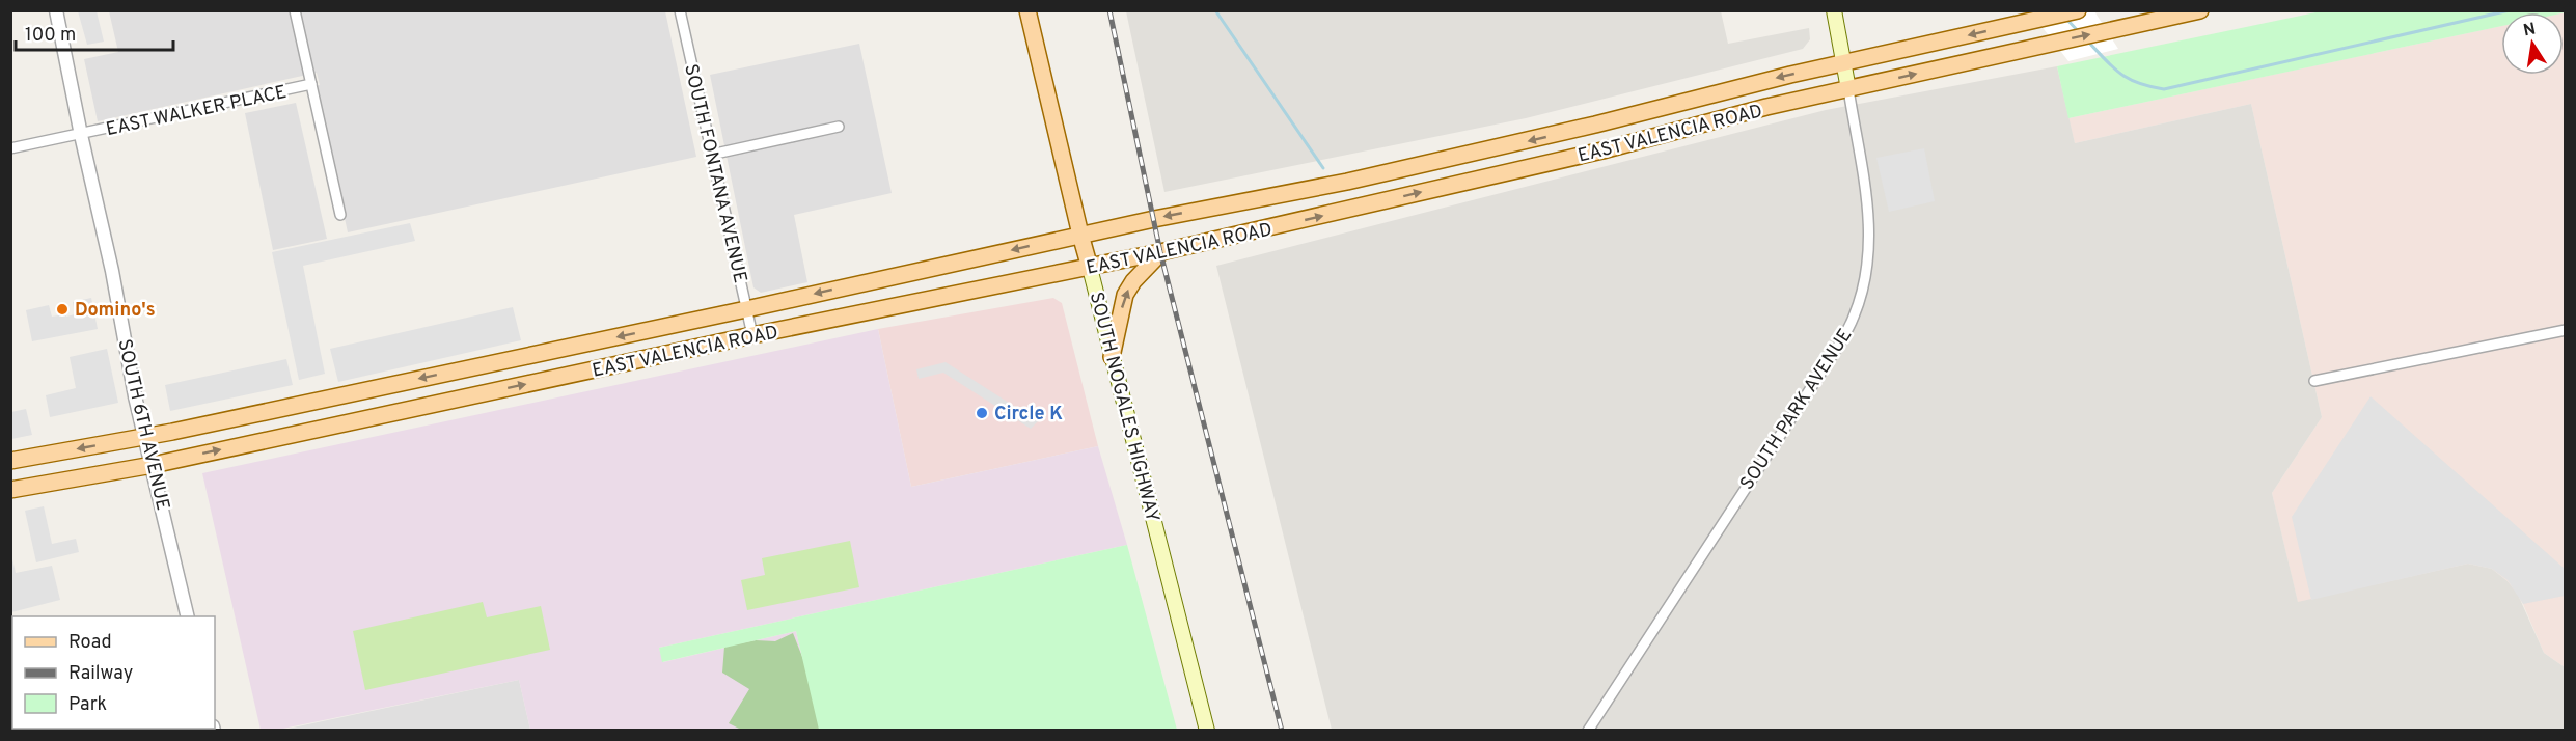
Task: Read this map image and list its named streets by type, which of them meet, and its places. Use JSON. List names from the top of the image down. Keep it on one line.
{"streets":{"main road":["EAST VALENCIA ROAD","SOUTH NOGALES HIGHWAY","SOUTH PARK AVENUE"],"street":["EAST WALKER PLACE","SOUTH FONTANA AVENUE","SOUTH 6TH AVENUE"]},"crossings":[["EAST WALKER PLACE","SOUTH 6TH AVENUE"],["EAST VALENCIA ROAD","SOUTH FONTANA AVENUE"],["EAST VALENCIA ROAD","SOUTH NOGALES HIGHWAY"],["EAST VALENCIA ROAD","SOUTH PARK AVENUE"],["EAST VALENCIA ROAD","SOUTH 6TH AVENUE"]],"places":["Domino's","Circle K"],"legend":["Road","Railway","Park"],"scale_bar":"100 m","north":"top"}
